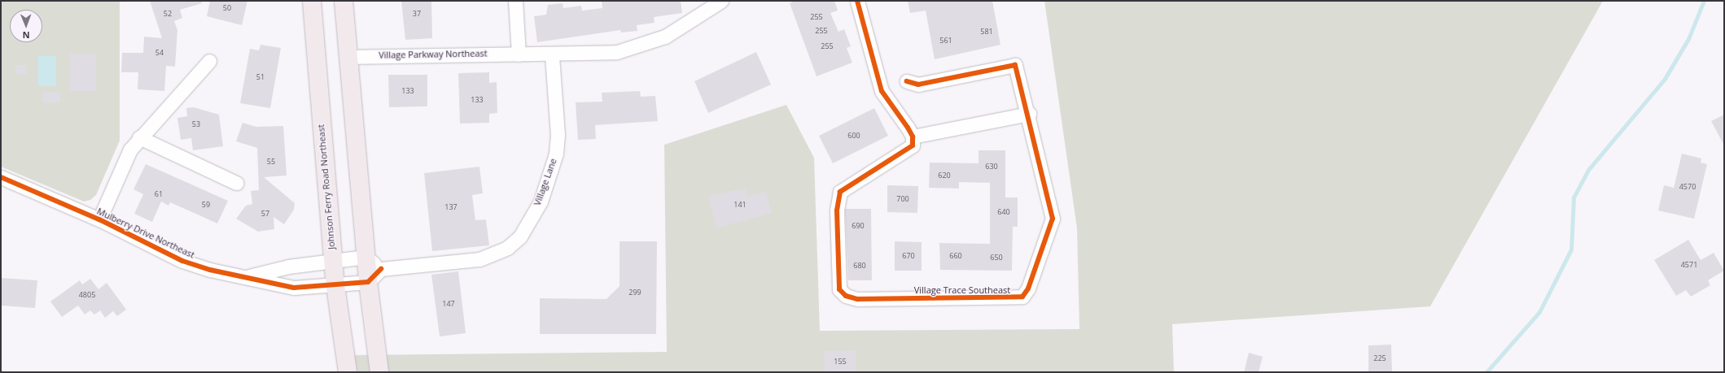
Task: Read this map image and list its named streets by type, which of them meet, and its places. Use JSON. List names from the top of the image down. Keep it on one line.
{"streets":{"main road":["Johnson Ferry Road Northeast"],"street":["Village Parkway Northeast","Village Lane","Mulberry Drive Northeast","Village Trace Southeast"]},"crossings":[["Village Parkway Northeast","Village Lane"],["Johnson Ferry Road Northeast","Mulberry Drive Northeast"]],"house_numbers":["50","52","37","255","255","581","561","255","54","51","133","133","53","600","55","630","620","4570","61","700","59","141","137","640","57","690","670","660","650","4571","680","299","4805","147","225","155"],"north":"bottom"}
